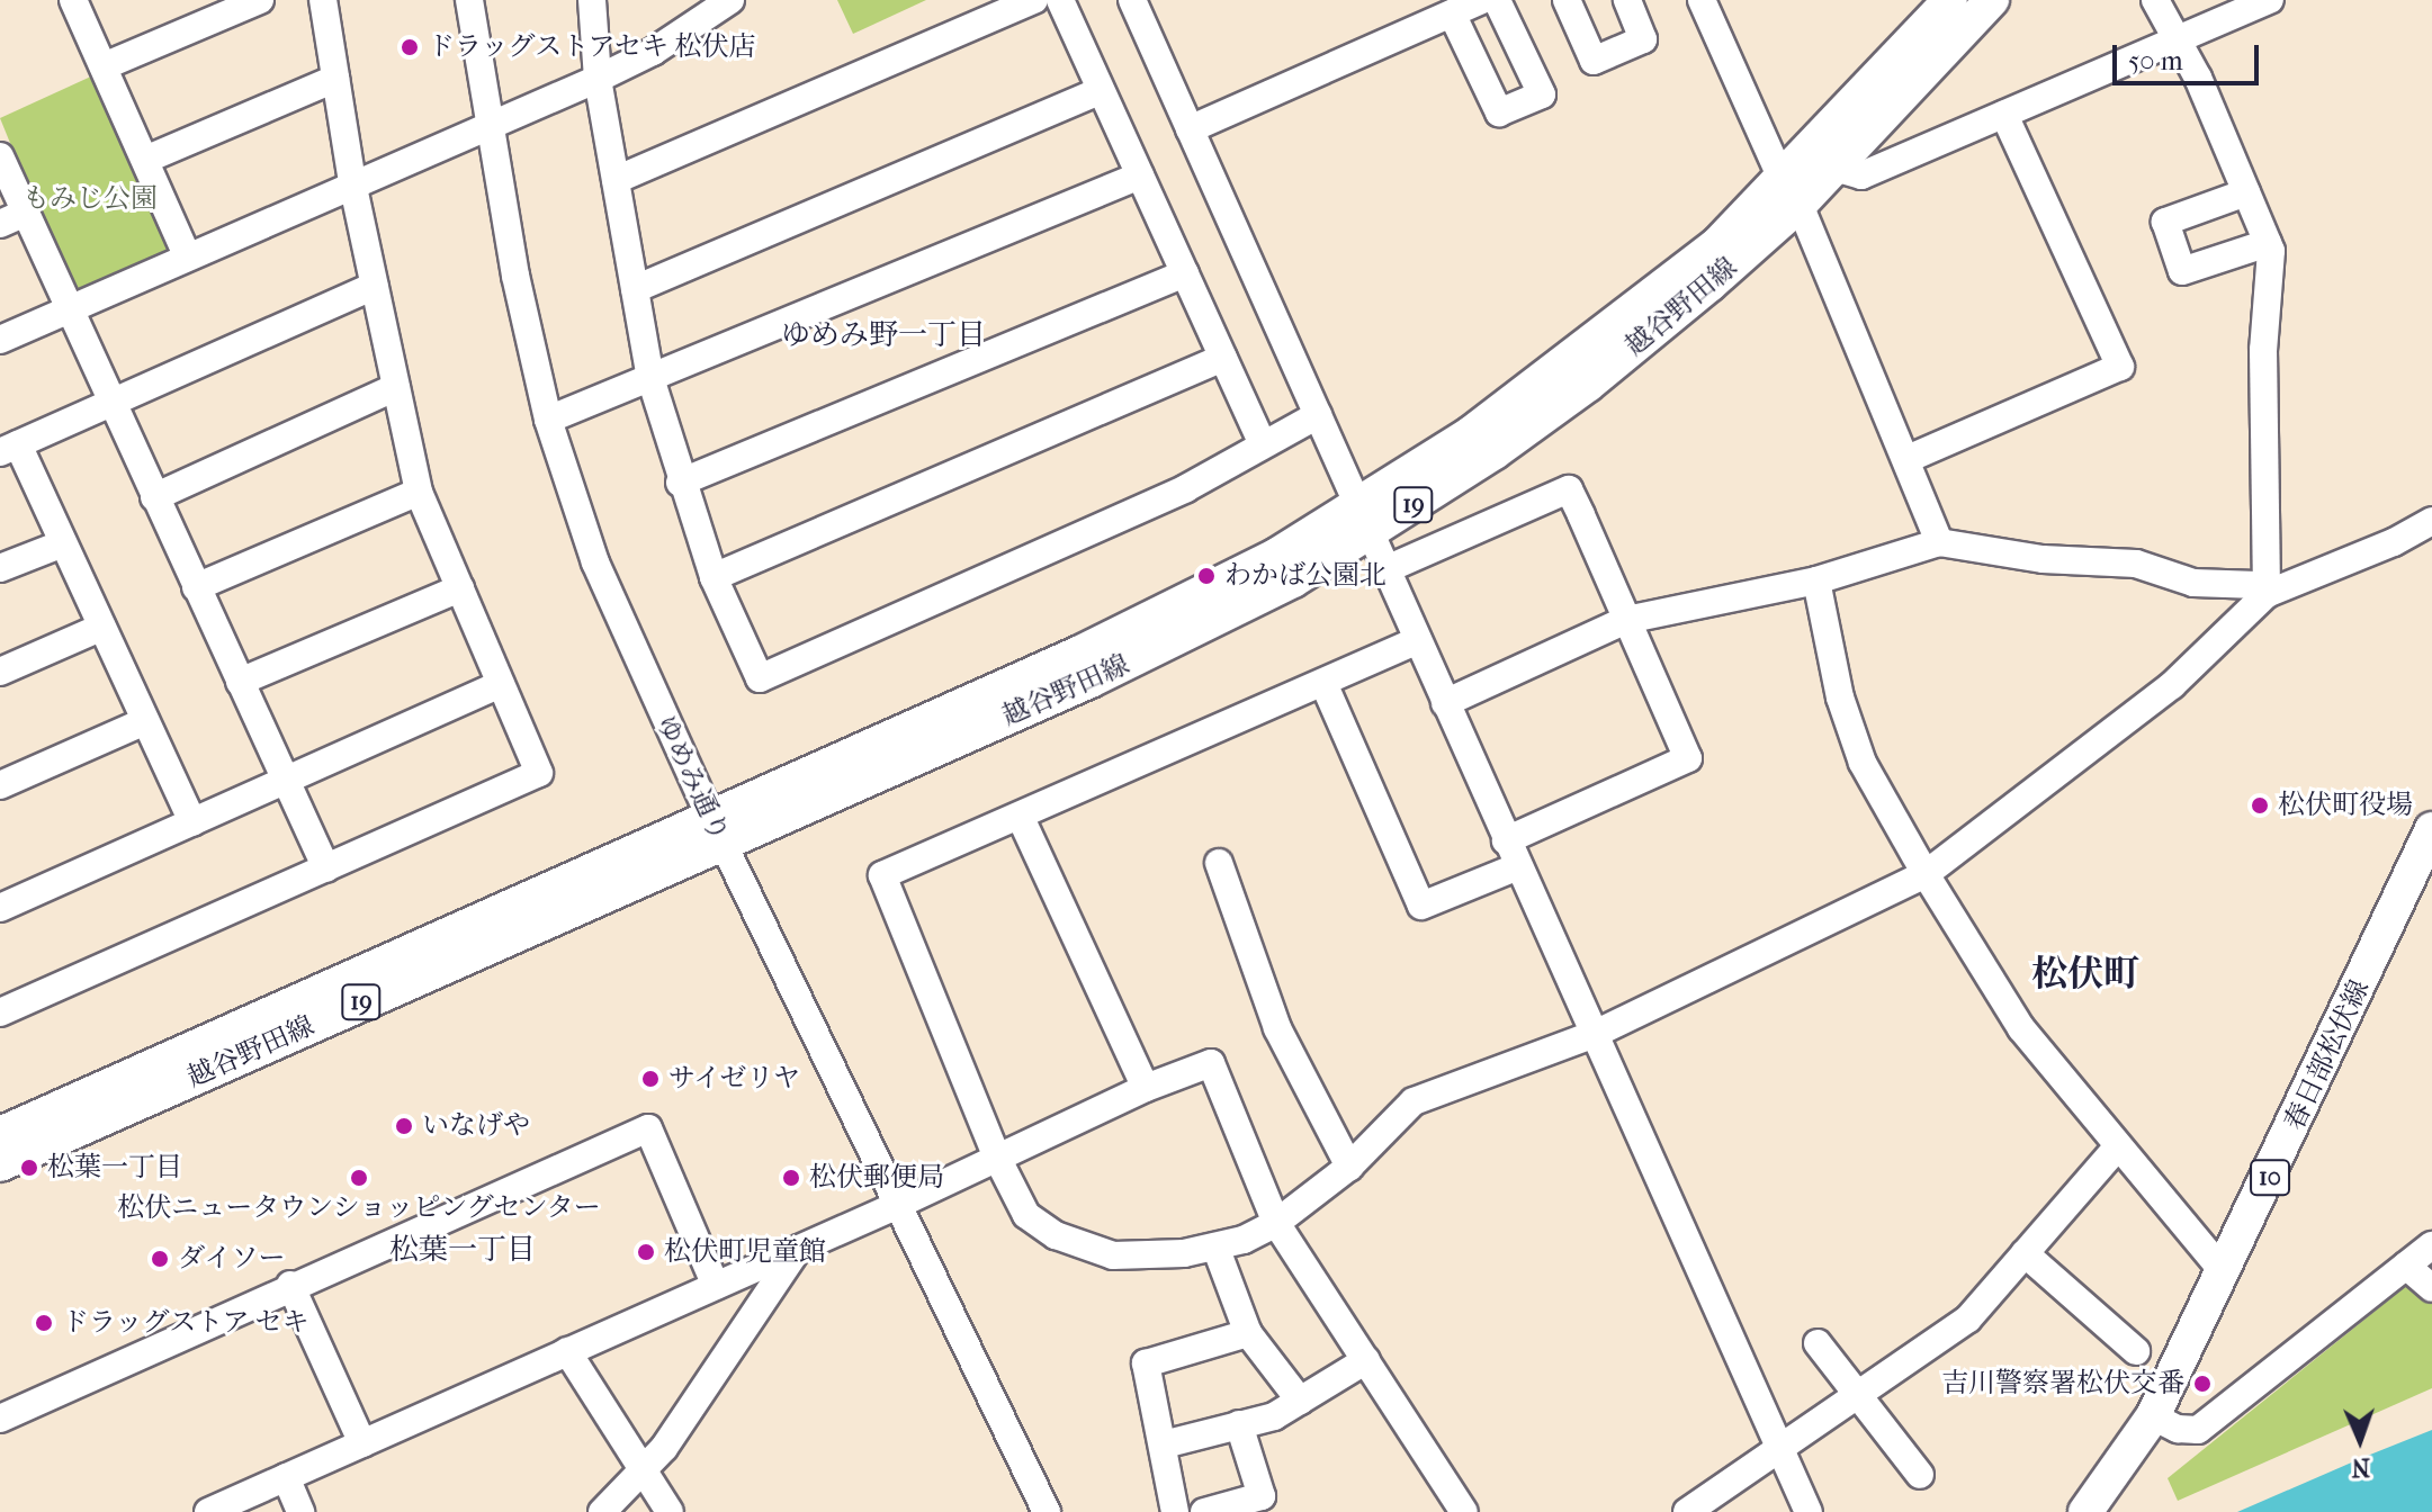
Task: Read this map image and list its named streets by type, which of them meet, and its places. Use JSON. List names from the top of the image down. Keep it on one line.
{"streets":{"main road":["越谷野田線","19","春日部松伏線","10"],"street":["ゆめみ通り"]},"crossings":[["越谷野田線","ゆめみ通り"]],"districts":["ゆめみ野一丁目","松伏町","松葉一丁目"],"parks":["もみじ公園"],"places":["ドラッグストアセキ 松伏店","わかば公園北","松伏町役場","サイゼリヤ","いなげや","松葉一丁目","松伏ニュータウンショッピングセンター","松伏郵便局","松伏町児童館","ダイソー","ドラッグストア セキ","吉川警察署松伏交番"],"scale_bar":"50 m","north":"bottom"}
